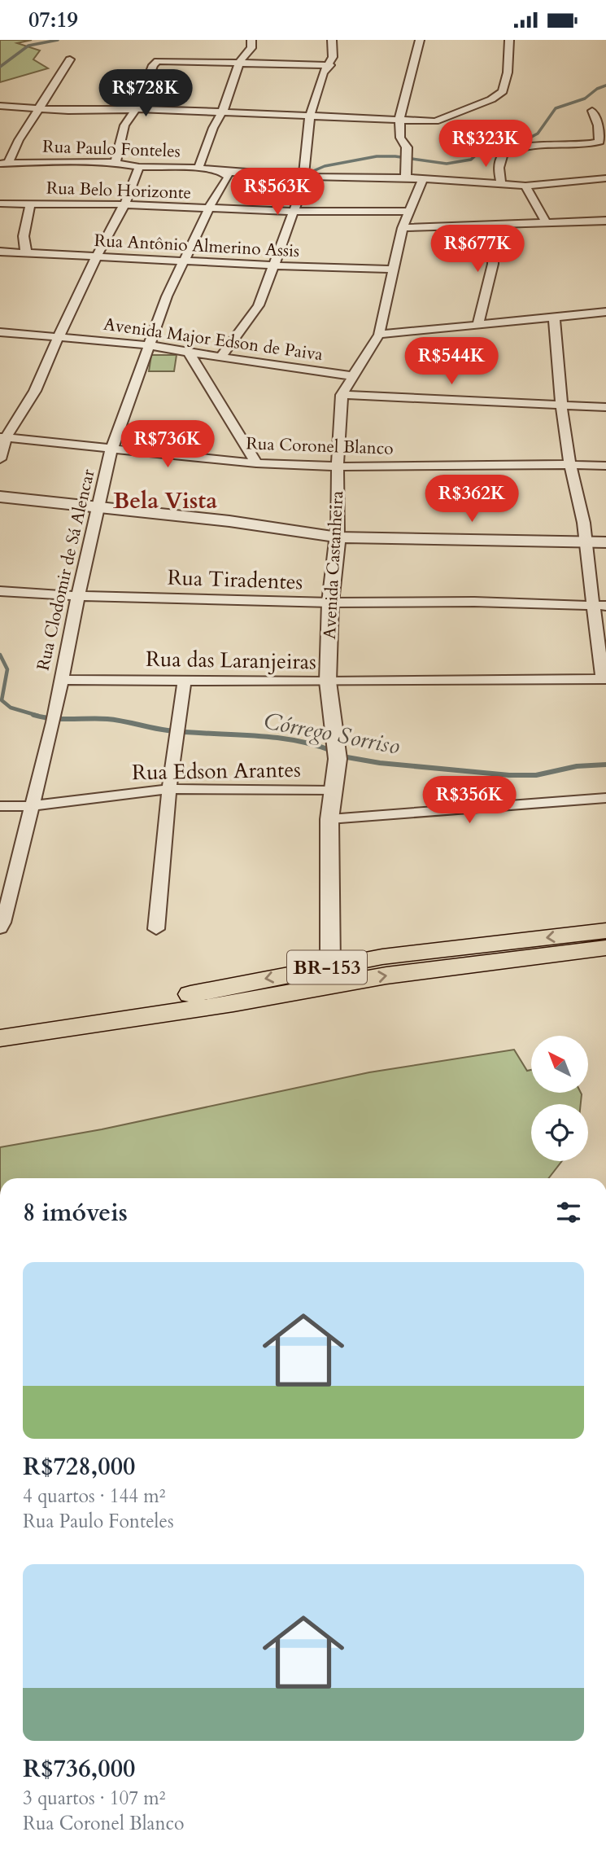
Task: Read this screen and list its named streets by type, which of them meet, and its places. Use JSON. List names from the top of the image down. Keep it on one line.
{"streets":{"main road":["BR-153"],"street":["Rua Paulo Fonteles","Rua Belo Horizonte","Rua Antônio Almerino Assis","Avenida Major Edson de Paiva","Rua Coronel Blanco","Avenida Castanheira","Rua Clodomir de Sá Alencar","Rua Tiradentes","Rua das Laranjeiras","Rua Edson Arantes"]},"crossings":[["Rua Paulo Fonteles","Rua Clodomir de Sá Alencar"],["Rua Belo Horizonte","Avenida Castanheira"],["Rua Belo Horizonte","Rua Clodomir de Sá Alencar"],["Rua Antônio Almerino Assis","Avenida Castanheira"],["Rua Antônio Almerino Assis","Rua Clodomir de Sá Alencar"],["Avenida Major Edson de Paiva","Avenida Castanheira"],["Avenida Major Edson de Paiva","Rua Clodomir de Sá Alencar"],["Rua Coronel Blanco","Avenida Castanheira"],["Rua Coronel Blanco","Rua Clodomir de Sá Alencar"],["Avenida Castanheira","Rua Tiradentes"],["Avenida Castanheira","Rua das Laranjeiras"],["Avenida Castanheira","Rua Edson Arantes"],["Avenida Castanheira","BR-153"],["Rua Clodomir de Sá Alencar","Rua Tiradentes"],["Rua Clodomir de Sá Alencar","Rua das Laranjeiras"],["Rua Clodomir de Sá Alencar","Rua Edson Arantes"]],"districts":["Bela Vista"],"water":["Córrego Sorriso"],"north":"top left","page":{"status":"07:19","price":["R$728K","R$323K","R$563K","R$677K","R$544K","R$736K","R$362K","R$356K"],"heading":"8 imóveis","list":[{"name":"R$728,000","note":"4 quartos · 144 m² · Rua Paulo Fonteles"},{"name":"R$736,000","note":"3 quartos · 107 m² · Rua Coronel Blanco"}]}}
